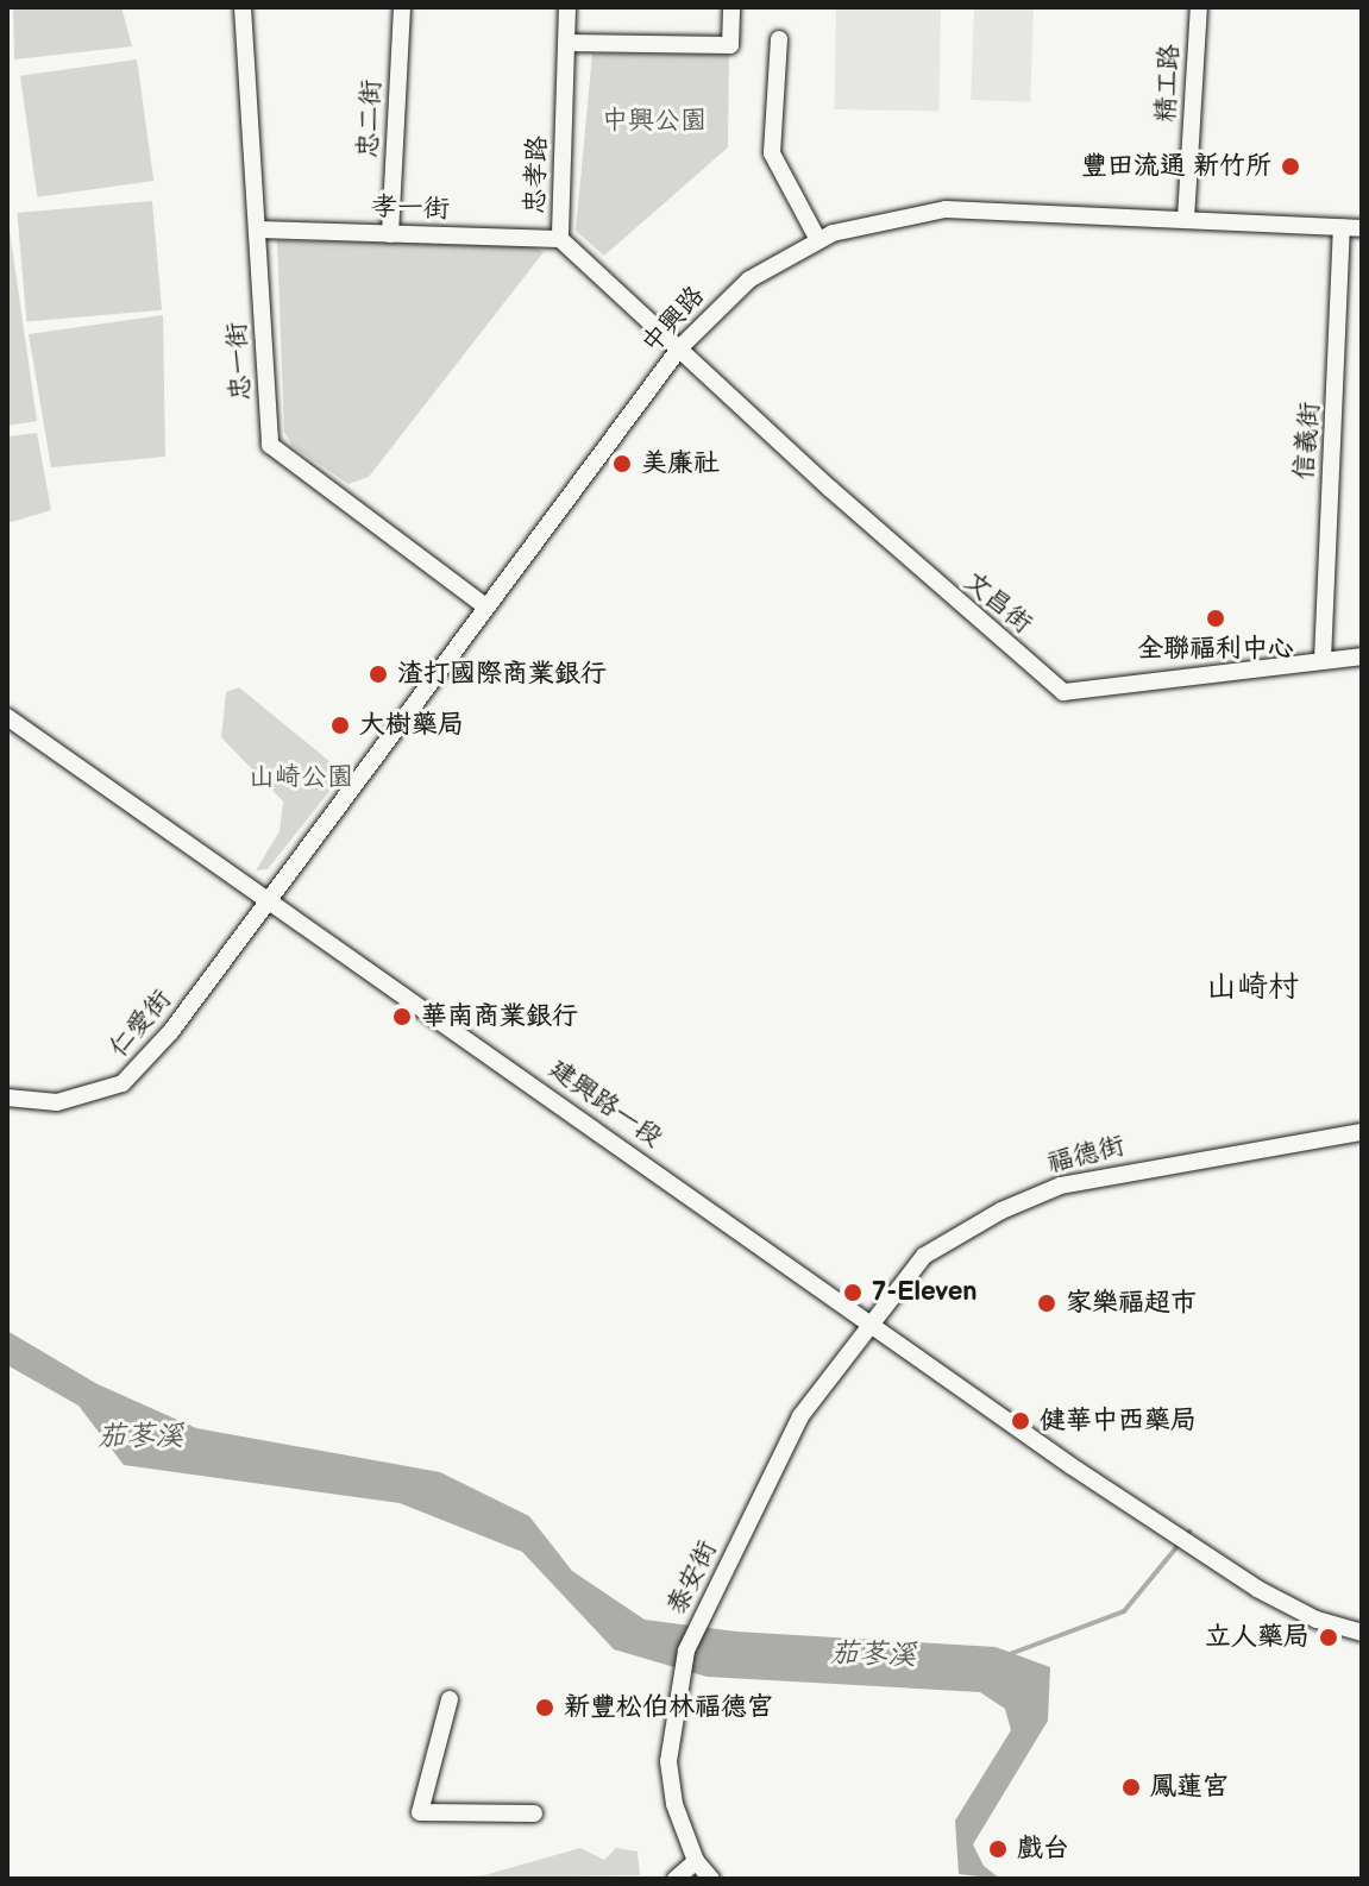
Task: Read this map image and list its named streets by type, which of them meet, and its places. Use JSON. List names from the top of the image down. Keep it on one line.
{"streets":{"street":["精工路","忠二街","忠孝路","孝一街","中興路","忠一街","信義街","文昌街","仁愛街","建興路一段","福德街","泰安街"]},"crossings":[["精工路","中興路"],["忠二街","孝一街"],["忠孝路","孝一街"],["忠孝路","中興路"],["忠孝路","文昌街"],["孝一街","忠一街"],["中興路","忠一街"],["中興路","信義街"],["中興路","文昌街"],["中興路","仁愛街"],["中興路","建興路一段"],["信義街","文昌街"],["仁愛街","建興路一段"],["建興路一段","福德街"],["建興路一段","泰安街"],["福德街","泰安街"]],"districts":["山崎村"],"water":["茄苳溪"],"parks":["中興公園","山崎公園"],"places":["豐田流通 新竹所","美廉社","全聯福利中心","渣打國際商業銀行","大樹藥局","華南商業銀行","7-Eleven","家樂福超市","健華中西藥局","立人藥局","新豐松伯林福德宫","鳳蓮宮","戲台"]}
